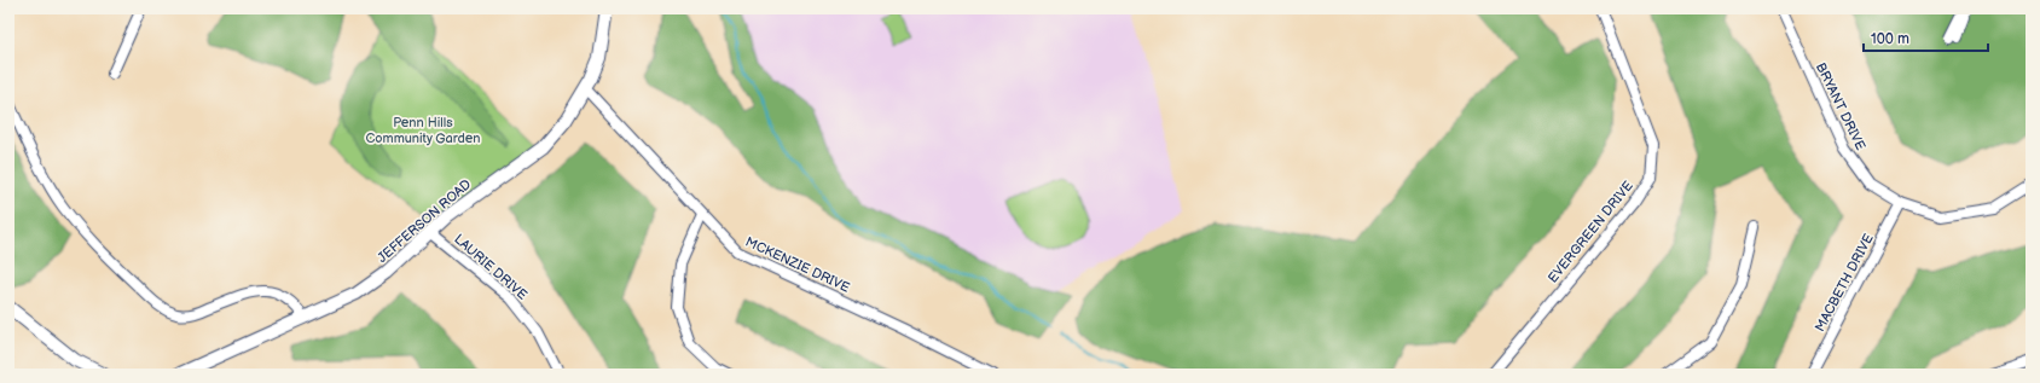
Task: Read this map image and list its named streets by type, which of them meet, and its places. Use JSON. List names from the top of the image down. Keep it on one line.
{"streets":{"street":["BRYANT DRIVE","JEFFERSON ROAD","EVERGREEN DRIVE","MCKENZIE DRIVE","LAURIE DRIVE","MACBETH DRIVE"]},"crossings":[["BRYANT DRIVE","MACBETH DRIVE"],["JEFFERSON ROAD","MCKENZIE DRIVE"],["JEFFERSON ROAD","LAURIE DRIVE"]],"parks":["Penn Hills Community Garden"],"scale_bar":"100 m"}
